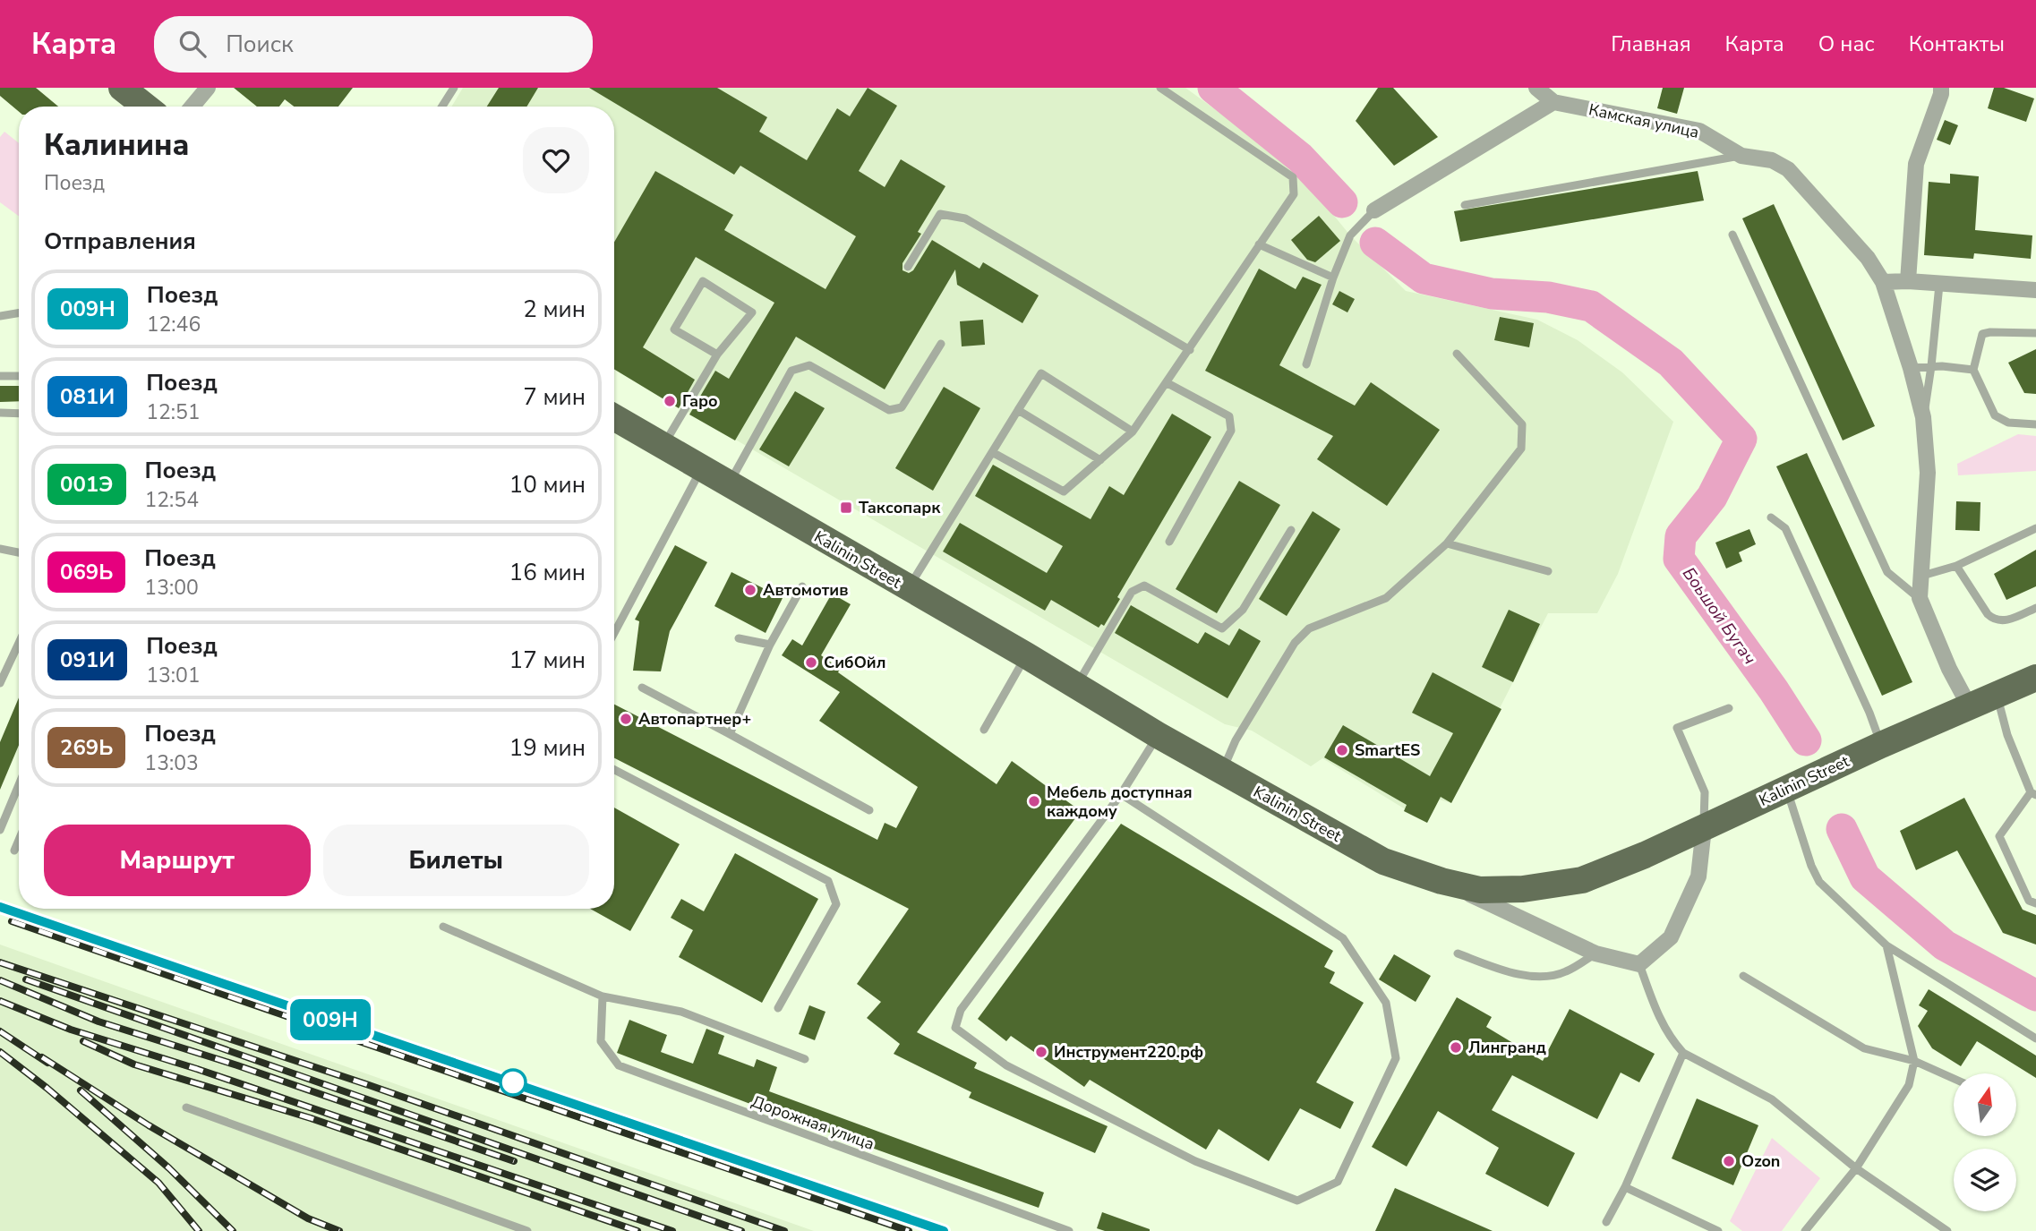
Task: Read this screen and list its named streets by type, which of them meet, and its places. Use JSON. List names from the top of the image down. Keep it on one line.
{"streets":{"main road":["Kalinin Street"],"street":["Камская улица"],"lane":["Дорожная улица"]},"crossings":[["Камская улица","Kalinin Street"]],"water":["Боьшой Бугач"],"places":{"other":["Гаро","Автомотив","СибОйл","Автопартнер+","SmartES","Мебель доступная каждому","Лингранд","Инструмент220.рф","Ozon"],"transit":["Таксопарк"]},"north":"top","page":{"header":"Карта","search":"Поиск","nav":["Главная","Карта","О нас","Контакты"],"on_map":"009Н","heading":[["Калинина","Поезд"],"Отправления"],"list":[{"mark":"009Н","name":"Поезд","note":"12:46","value":"2 мин"},{"mark":"081И","name":"Поезд","note":"12:51","value":"7 мин"},{"mark":"001Э","name":"Поезд","note":"12:54","value":"10 мин"},{"mark":"069Ь","name":"Поезд","note":"13:00","value":"16 мин"},{"mark":"091И","name":"Поезд","note":"13:01","value":"17 мин"},{"mark":"269Ь","name":"Поезд","note":"13:03","value":"19 мин"}],"buttons":["Маршрут","Билеты"]}}
